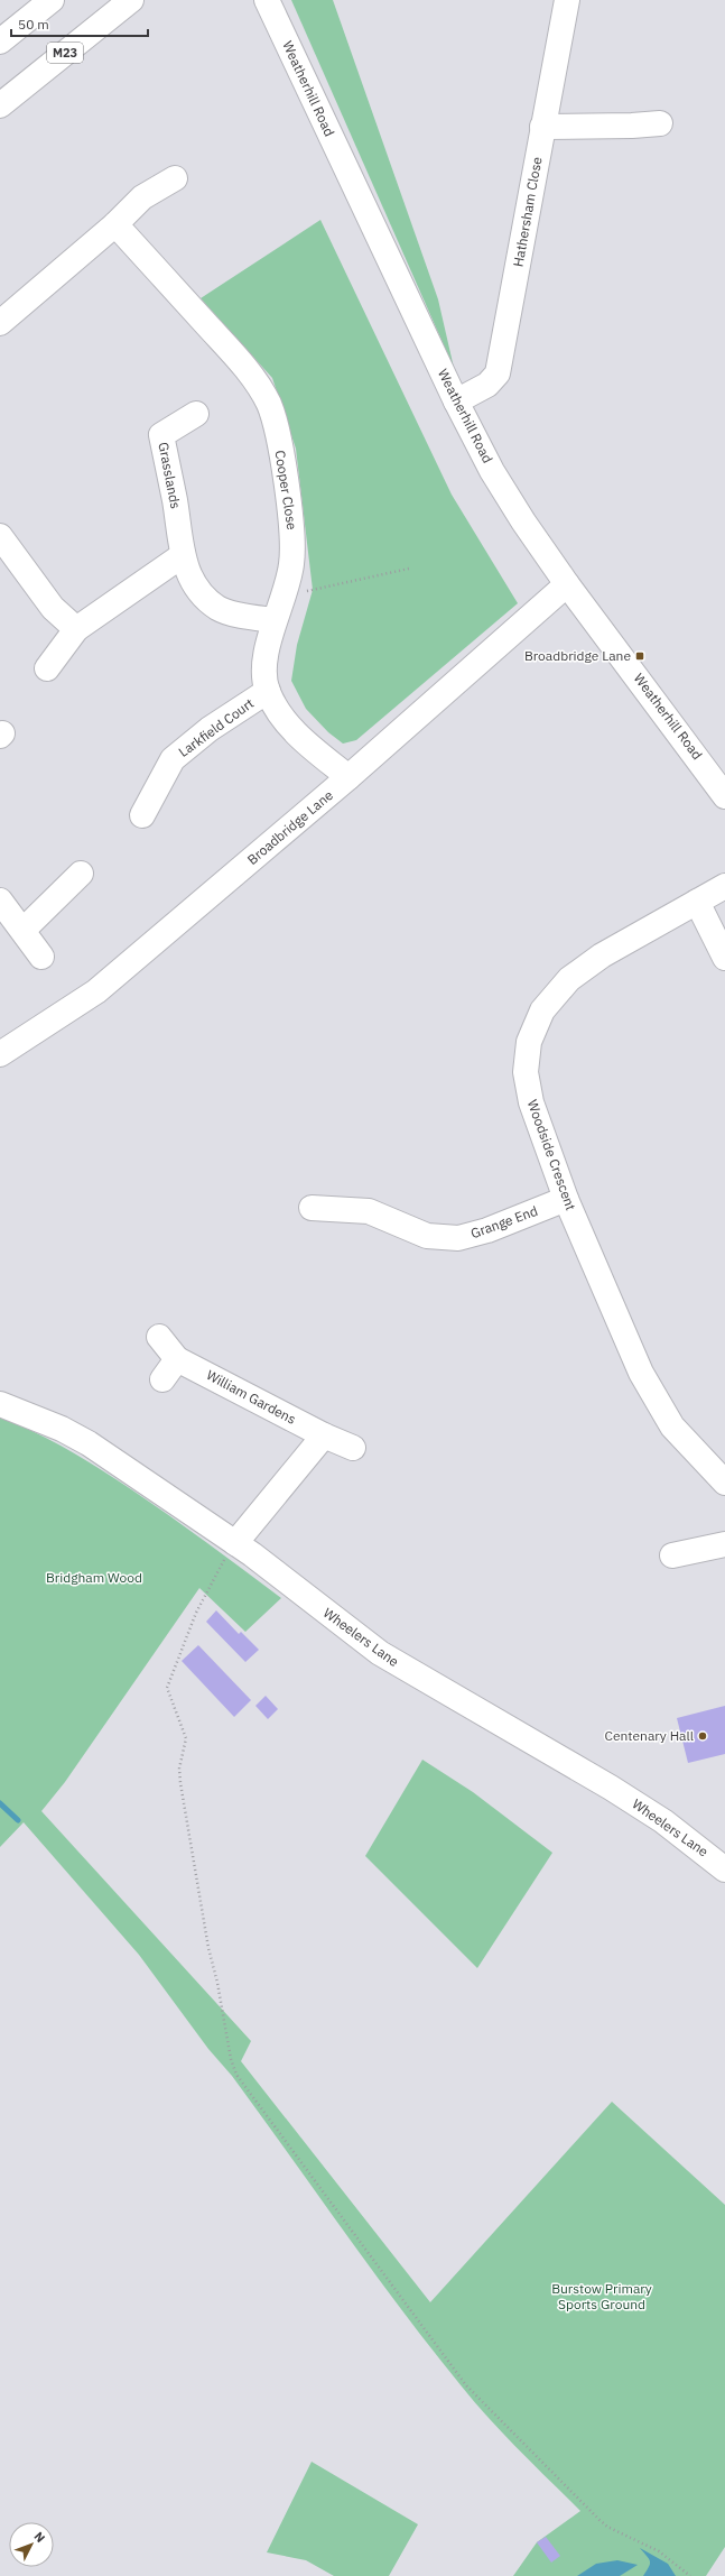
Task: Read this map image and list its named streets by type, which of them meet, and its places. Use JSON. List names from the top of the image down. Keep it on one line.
{"streets":{"main road":["M23","Weatherhill Road","Hathersham Close","Grasslands","Cooper Close","Larkfield Court","Broadbridge Lane","Woodside Crescent","Grange End","William Gardens","Wheelers Lane"]},"crossings":[["Weatherhill Road","Hathersham Close"],["Weatherhill Road","Broadbridge Lane"],["Grasslands","Cooper Close"],["Cooper Close","Larkfield Court"],["Cooper Close","Broadbridge Lane"],["Woodside Crescent","Grange End"]],"parks":["Bridgham Wood","Burstow Primary Sports Ground"],"places":{"transit":["Broadbridge Lane"],"other":["Centenary Hall"]},"scale_bar":"50 m","north":"top right"}
